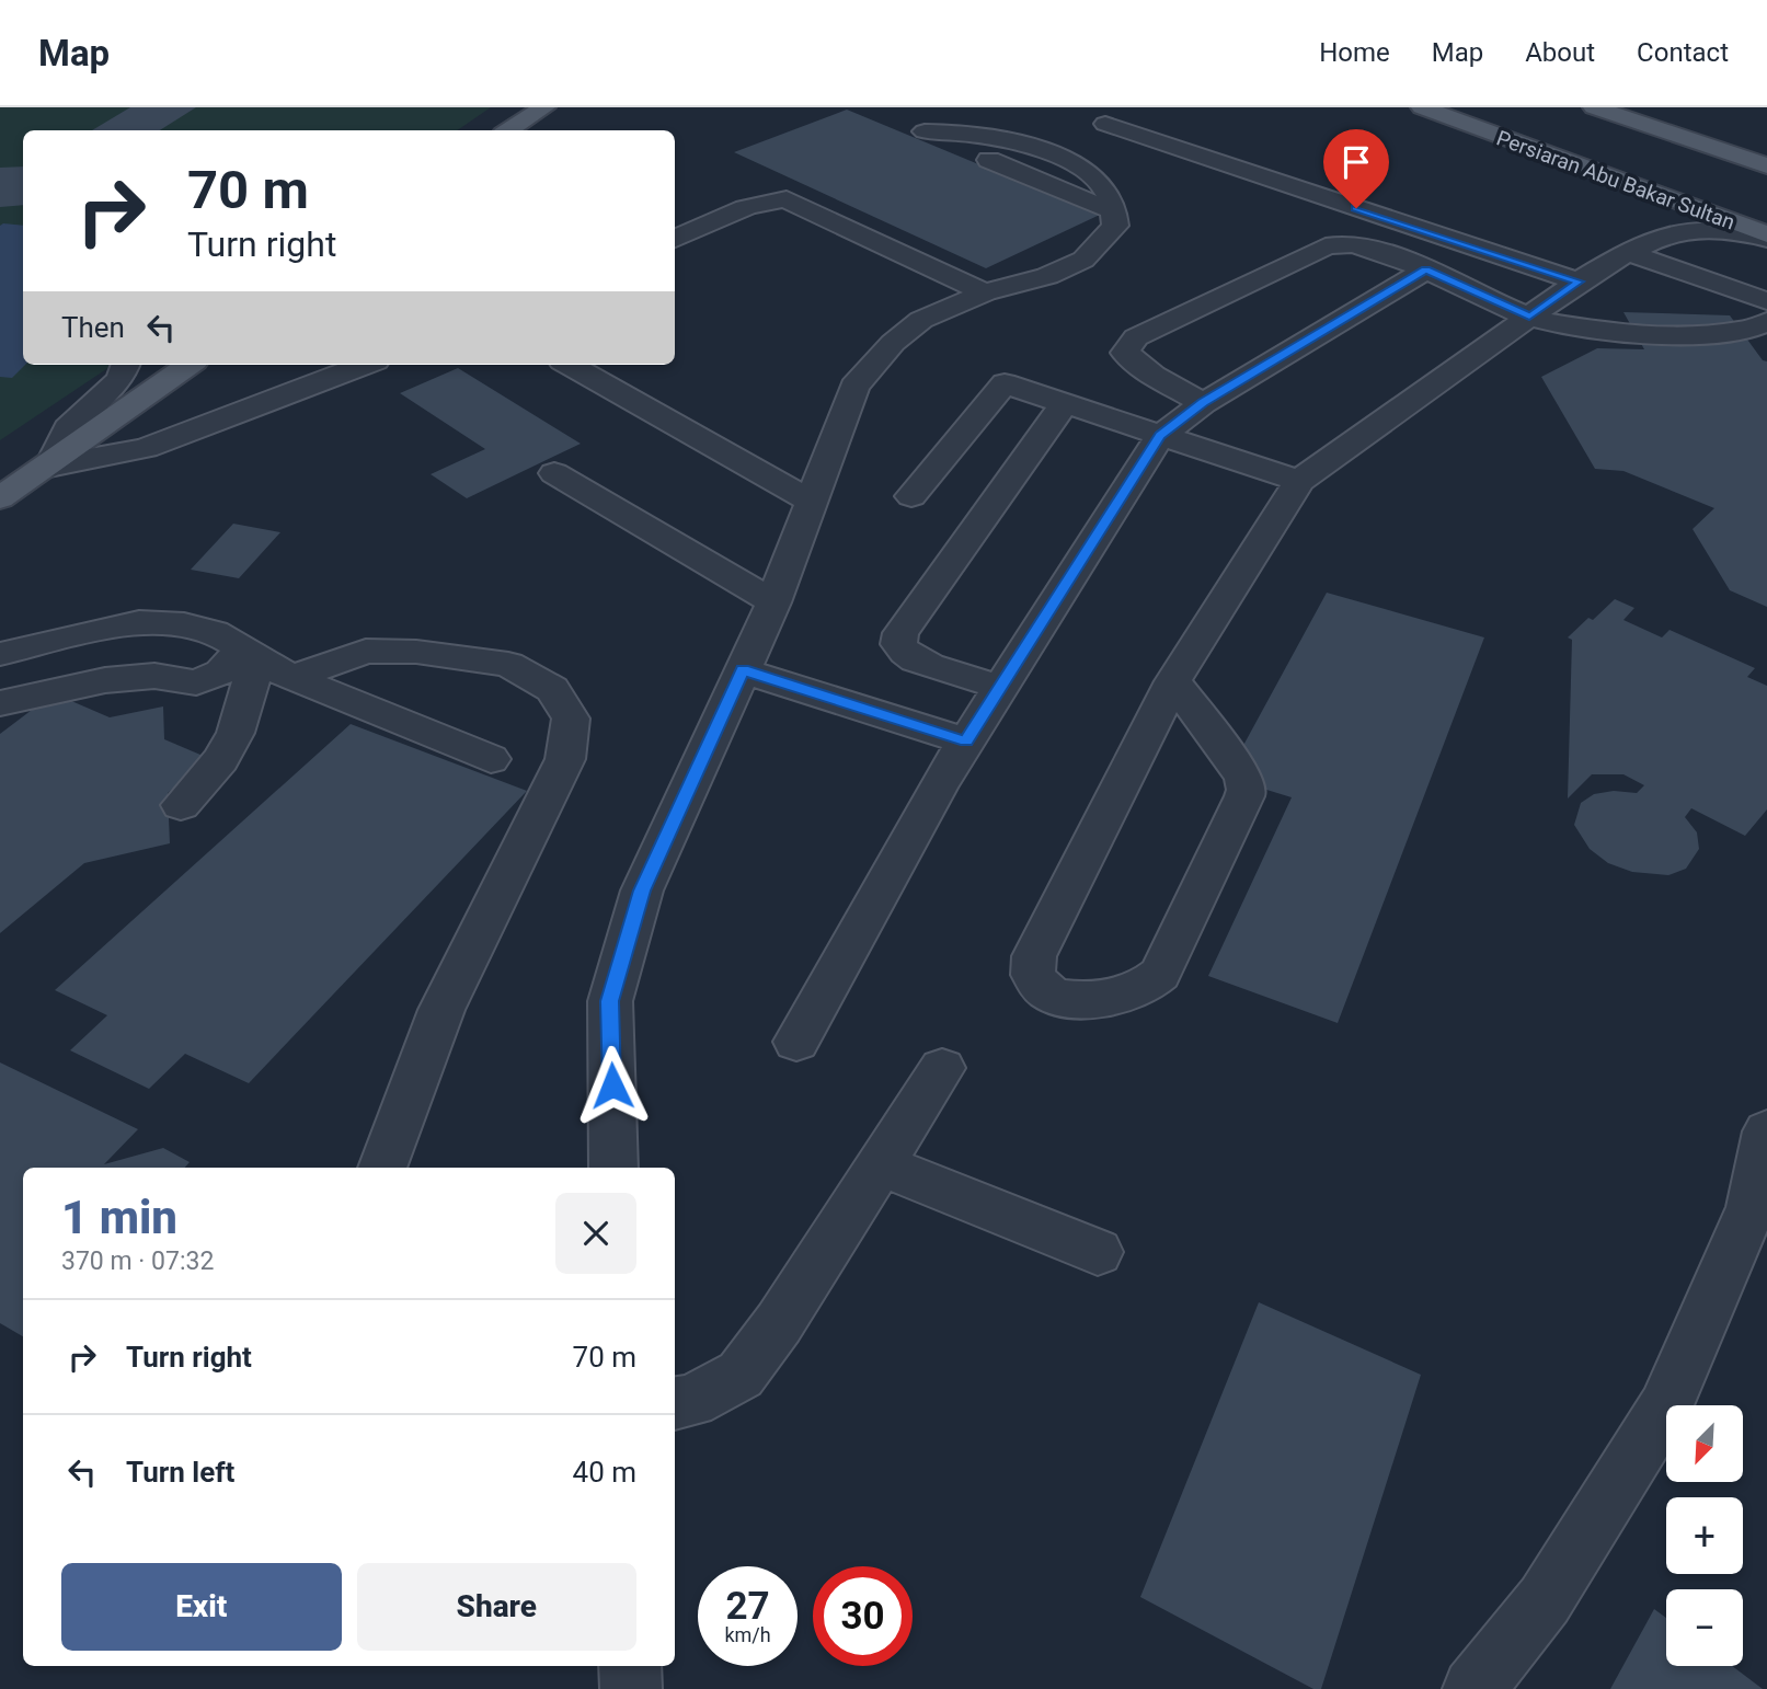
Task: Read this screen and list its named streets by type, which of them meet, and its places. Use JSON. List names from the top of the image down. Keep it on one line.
{"streets":{"main road":["Persiaran Abu Bakar Sultan"]},"north":"bottom left","page":{"header":"Map","nav":["Home","Map","About","Contact"],"turn":["70 m","Turn right"],"then":"Then","heading":["1 min","370 m · 07:32"],"list":[{"name":"Turn right","value":"70 m"},{"name":"Turn left","value":"40 m"}],"map_buttons":["+","−"],"buttons":["Exit","Share"],"speed":"27 km/h","limit":"30"}}
